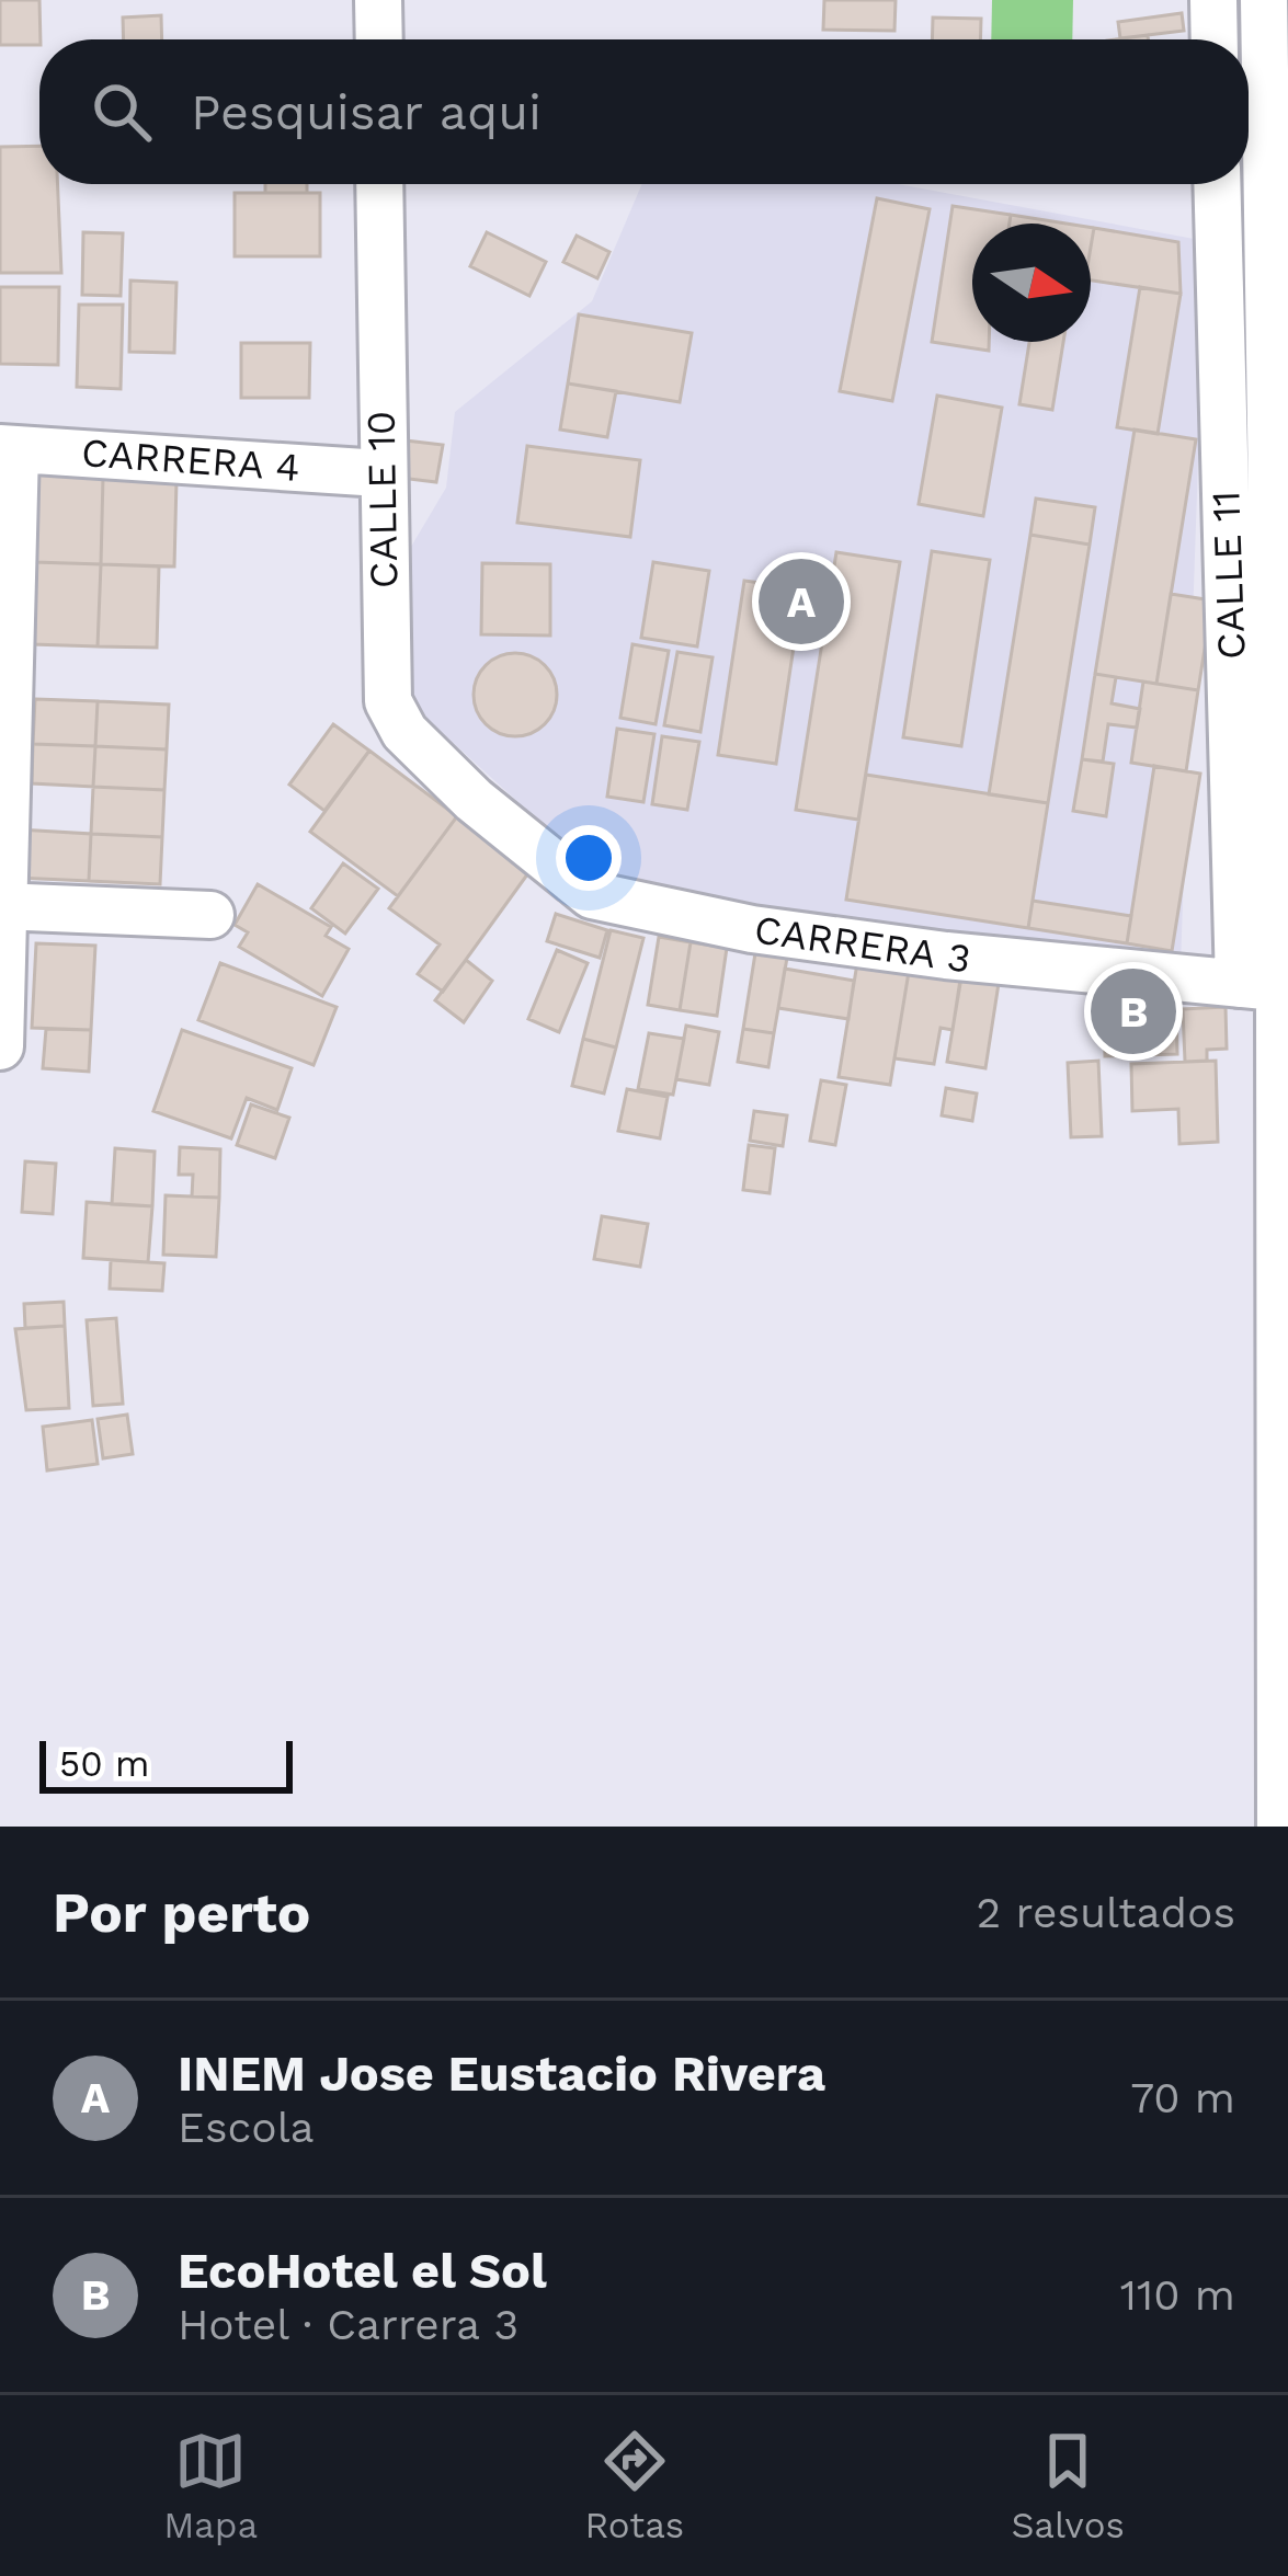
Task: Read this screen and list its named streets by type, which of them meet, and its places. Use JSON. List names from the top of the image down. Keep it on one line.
{"streets":{"street":["CARRERA 4","CALLE 10","CALLE 11","CARRERA 3"]},"crossings":[["CARRERA 4","CALLE 10"],["CALLE 10","CARRERA 3"],["CALLE 11","CARRERA 3"]],"scale_bar":"50 m","north":"right","page":{"search":"Pesquisar aqui","pins":["A","B"],"scale":"50 m","heading":["Por perto","2 resultados"],"list":[{"mark":"A","name":"INEM Jose Eustacio Rivera","note":"Escola","value":"70 m"},{"mark":"B","name":"EcoHotel el Sol","note":"Hotel · Carrera 3","value":"110 m"}],"nav":["Mapa","Rotas","Salvos"]}}
